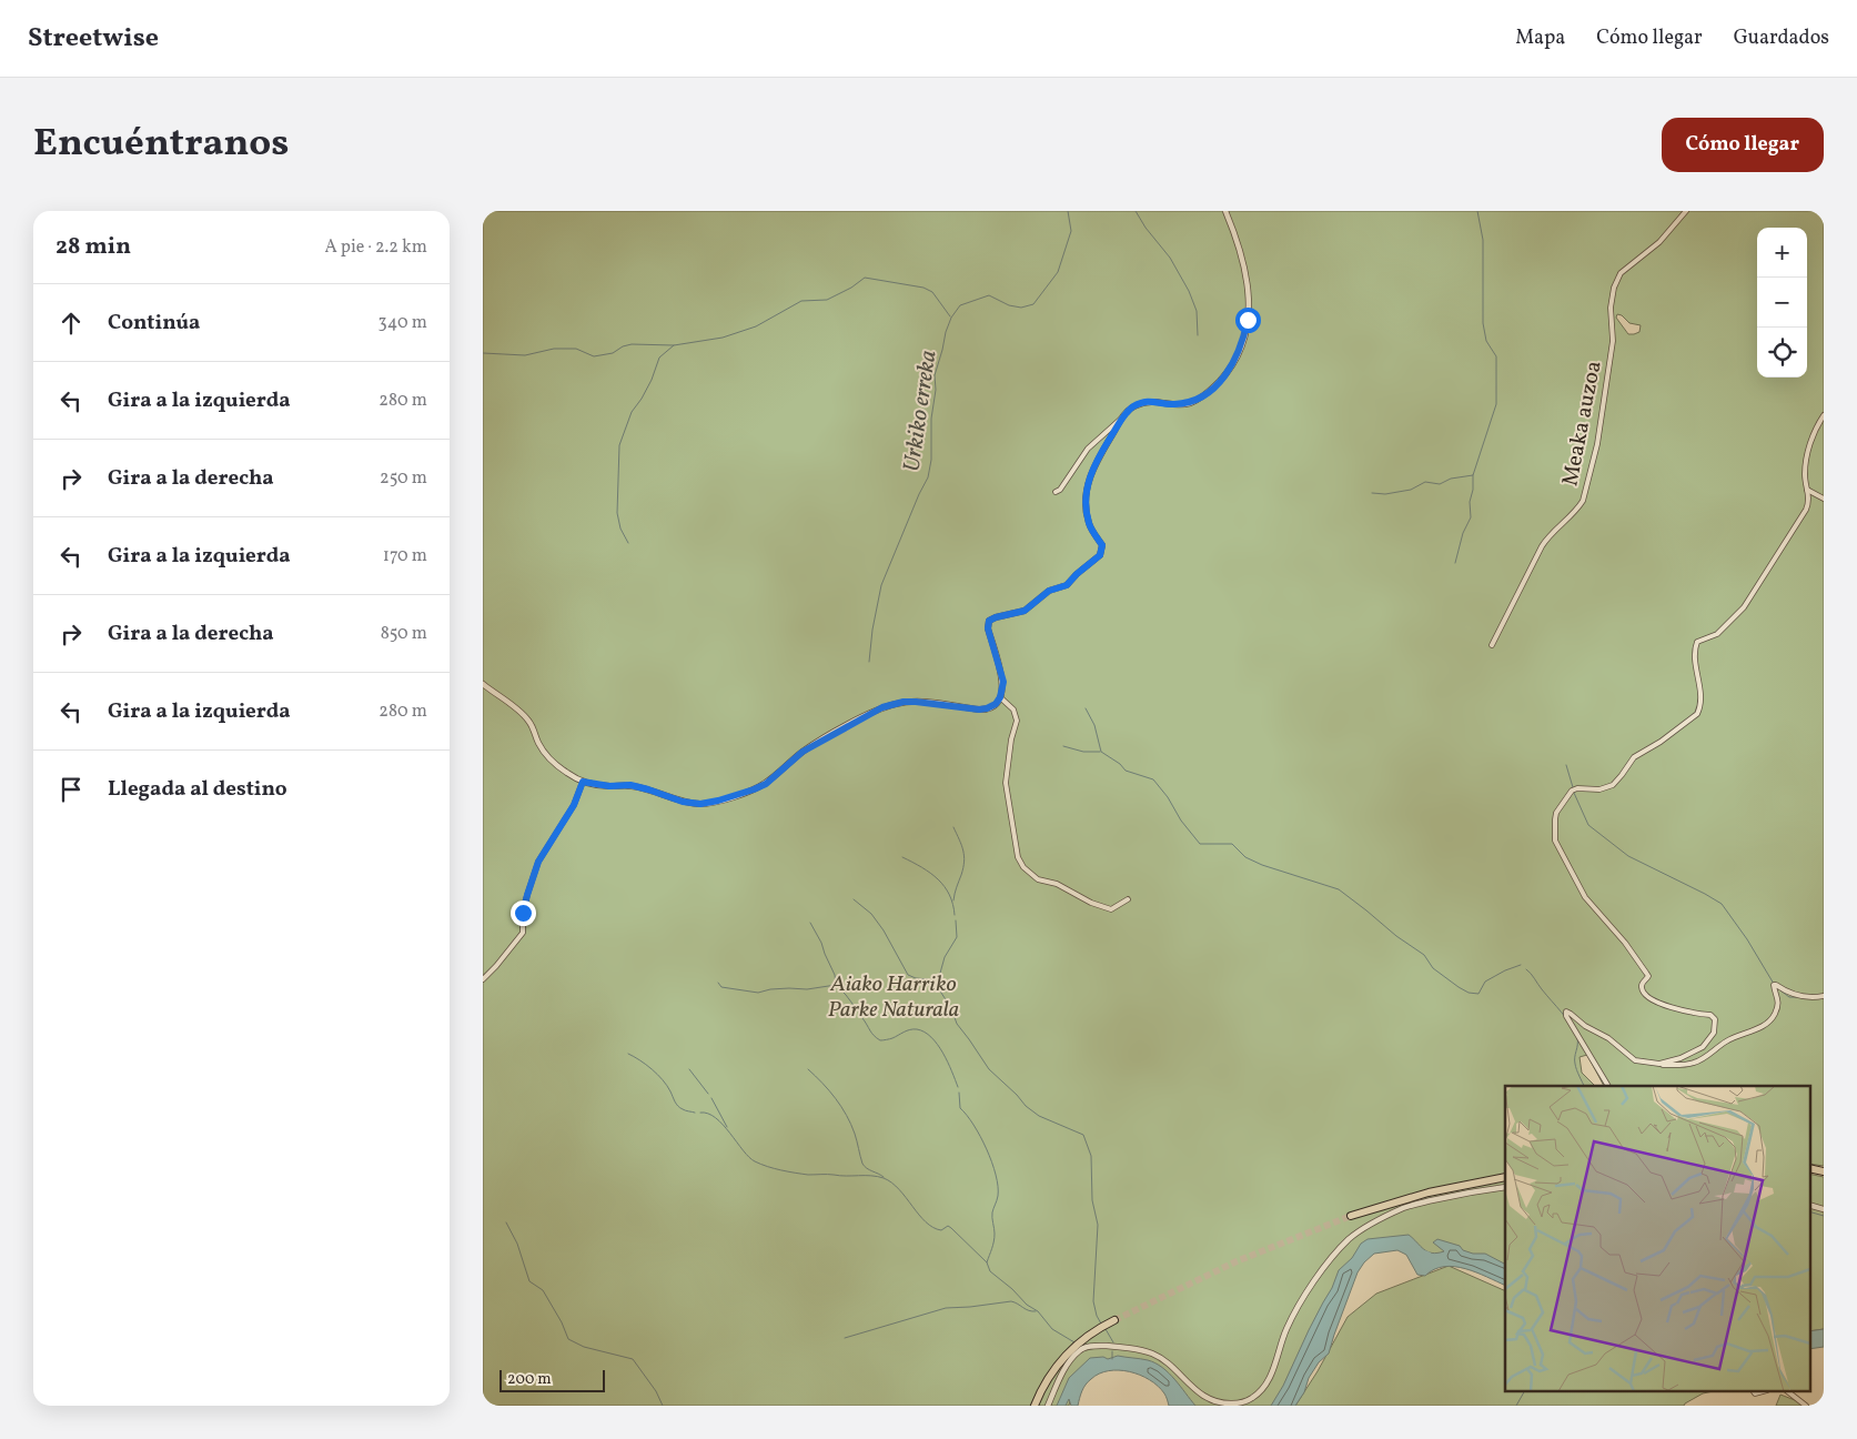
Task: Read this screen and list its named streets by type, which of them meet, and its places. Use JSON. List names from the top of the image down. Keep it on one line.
{"streets":{"street":["Meaka auzoa"]},"water":["Urkiko erreka"],"parks":["Aiako Harriko Parke Naturala"],"scale_bar":"200 m","page":{"header":"Streetwise","nav":["Mapa","Cómo llegar","Guardados"],"title":"Encuéntranos","buttons":"Cómo llegar","heading":["28 min","A pie · 2.2 km"],"map_buttons":["+","−"],"list":[["Continúa","340 m"],["Gira a la izquierda","280 m"],["Gira a la derecha","250 m"],["Gira a la izquierda","170 m"],["Gira a la derecha","850 m"],["Gira a la izquierda","280 m"],"Llegada al destino"],"scale":"200 m"}}
